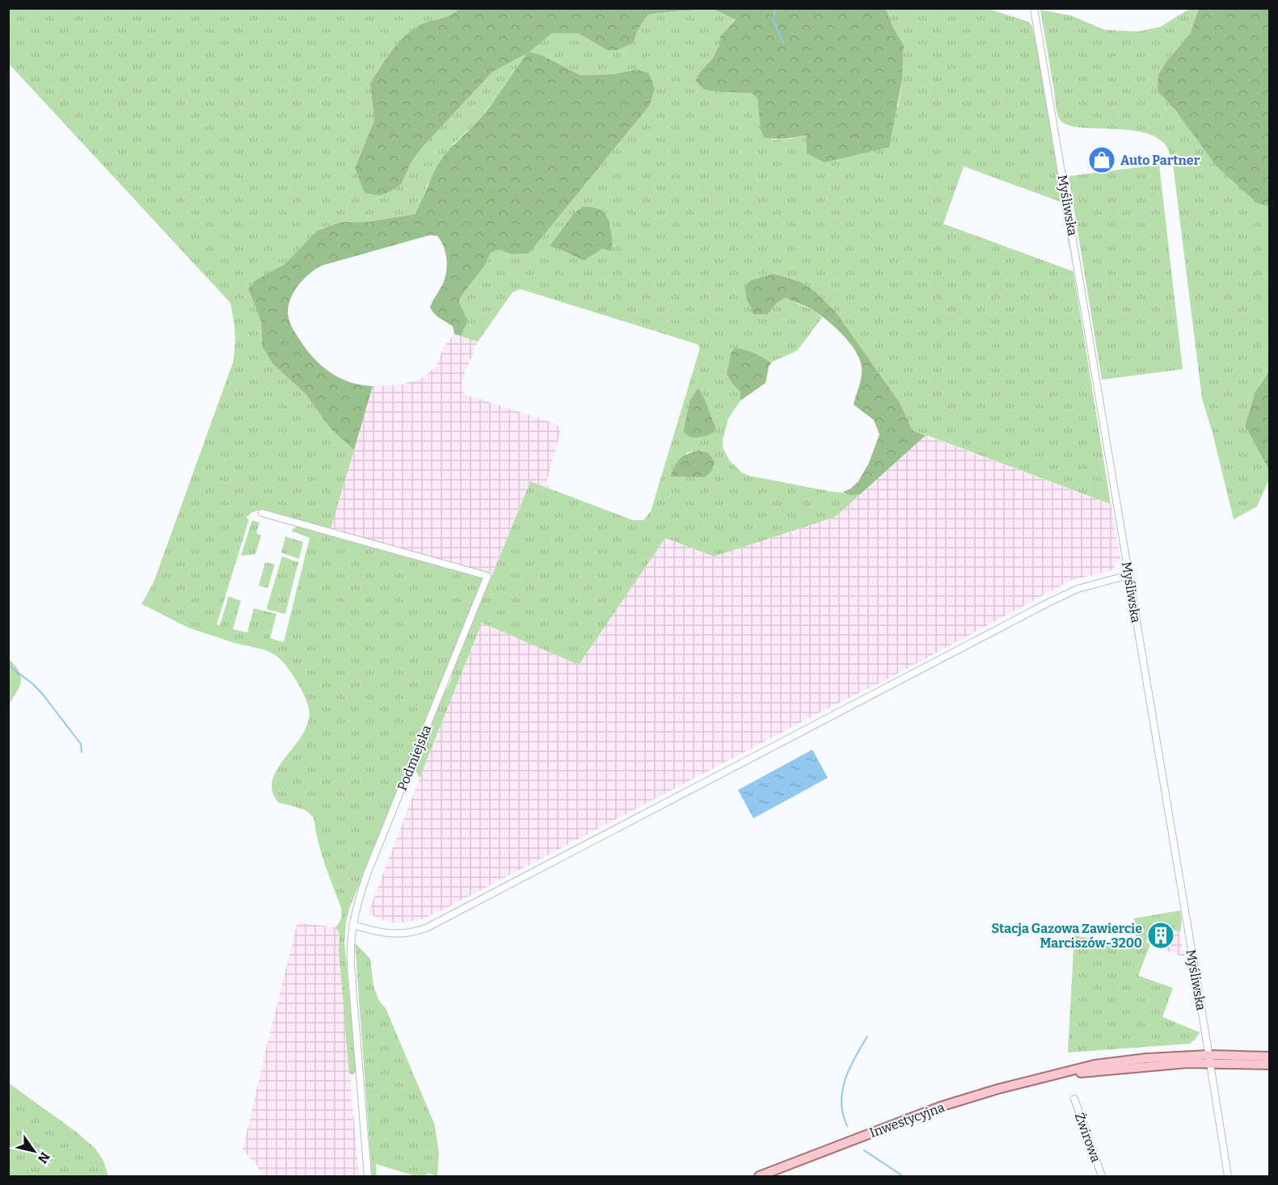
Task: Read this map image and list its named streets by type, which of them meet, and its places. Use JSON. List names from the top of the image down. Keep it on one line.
{"streets":{"main road":["Inwestycyjna"],"street":["Myśliwska","Podmiejska","Żwirowa"]},"crossings":[["Myśliwska","Inwestycyjna"]],"places":{"shop":["Auto Partner"],"building":["Stacja Gazowa Zawiercie Marciszów-3200"]},"north":"bottom right"}
